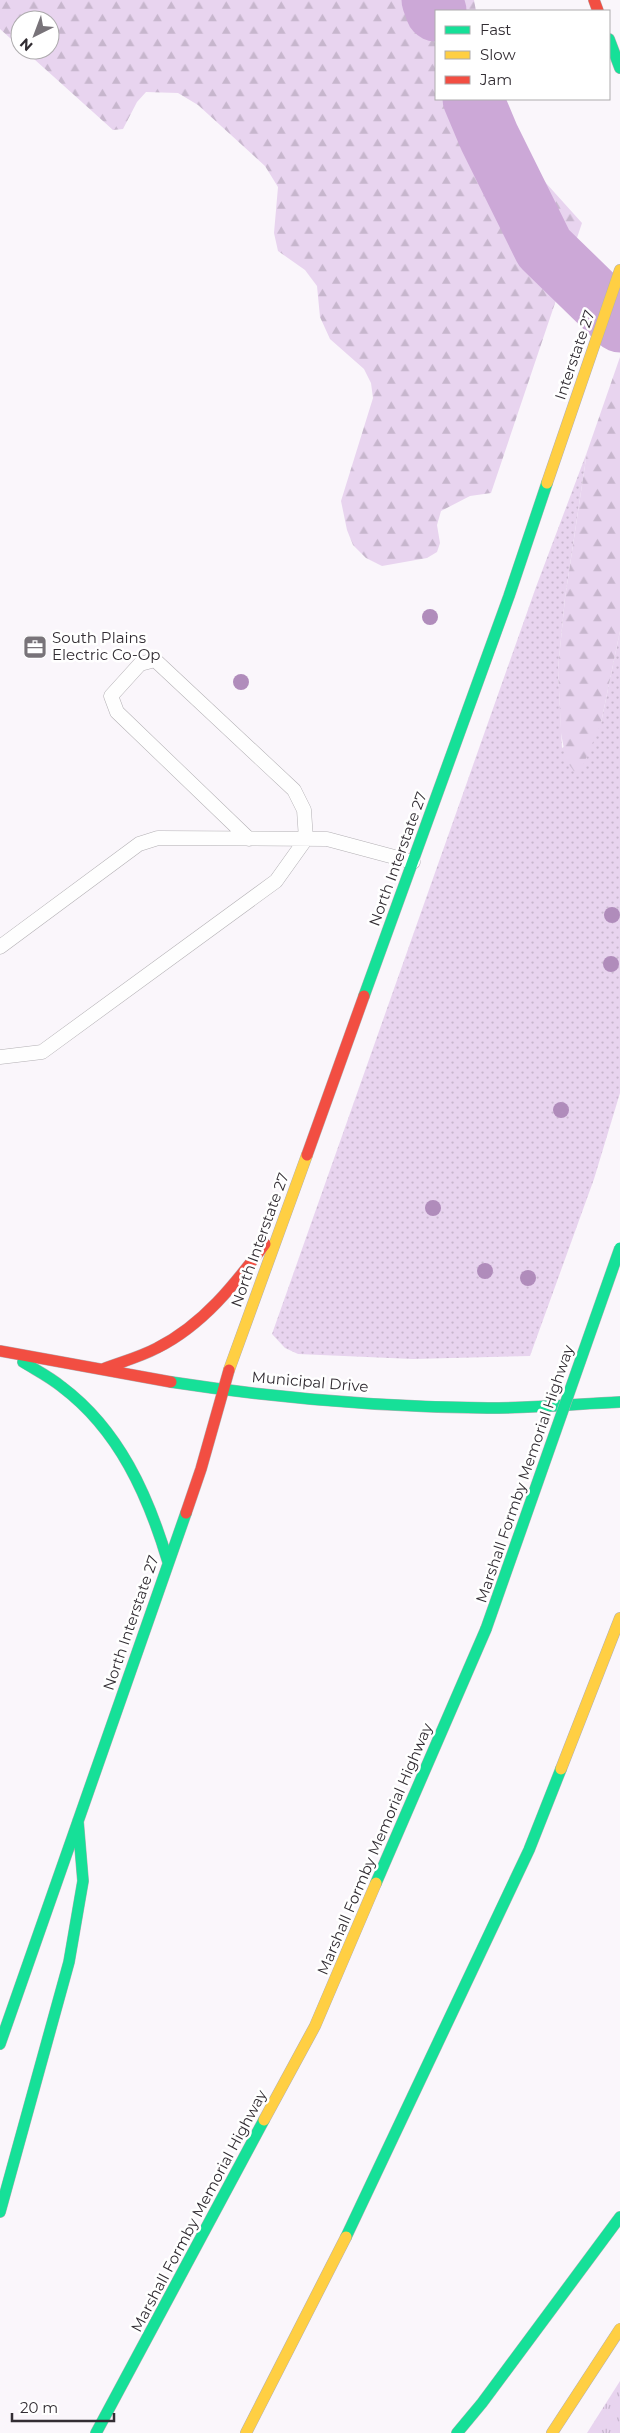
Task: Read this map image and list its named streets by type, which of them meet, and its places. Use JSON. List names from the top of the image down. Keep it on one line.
{"streets":{"main road":["Interstate 27","North Interstate 27","Municipal Drive","Marshall Formby Memorial Highway"]},"crossings":[["Interstate 27","North Interstate 27"],["North Interstate 27","Municipal Drive"]],"places":{"office":["South Plains Electric Co-Op"]},"legend":["Fast","Slow","Jam"],"scale_bar":"20 m","north":"bottom left"}
